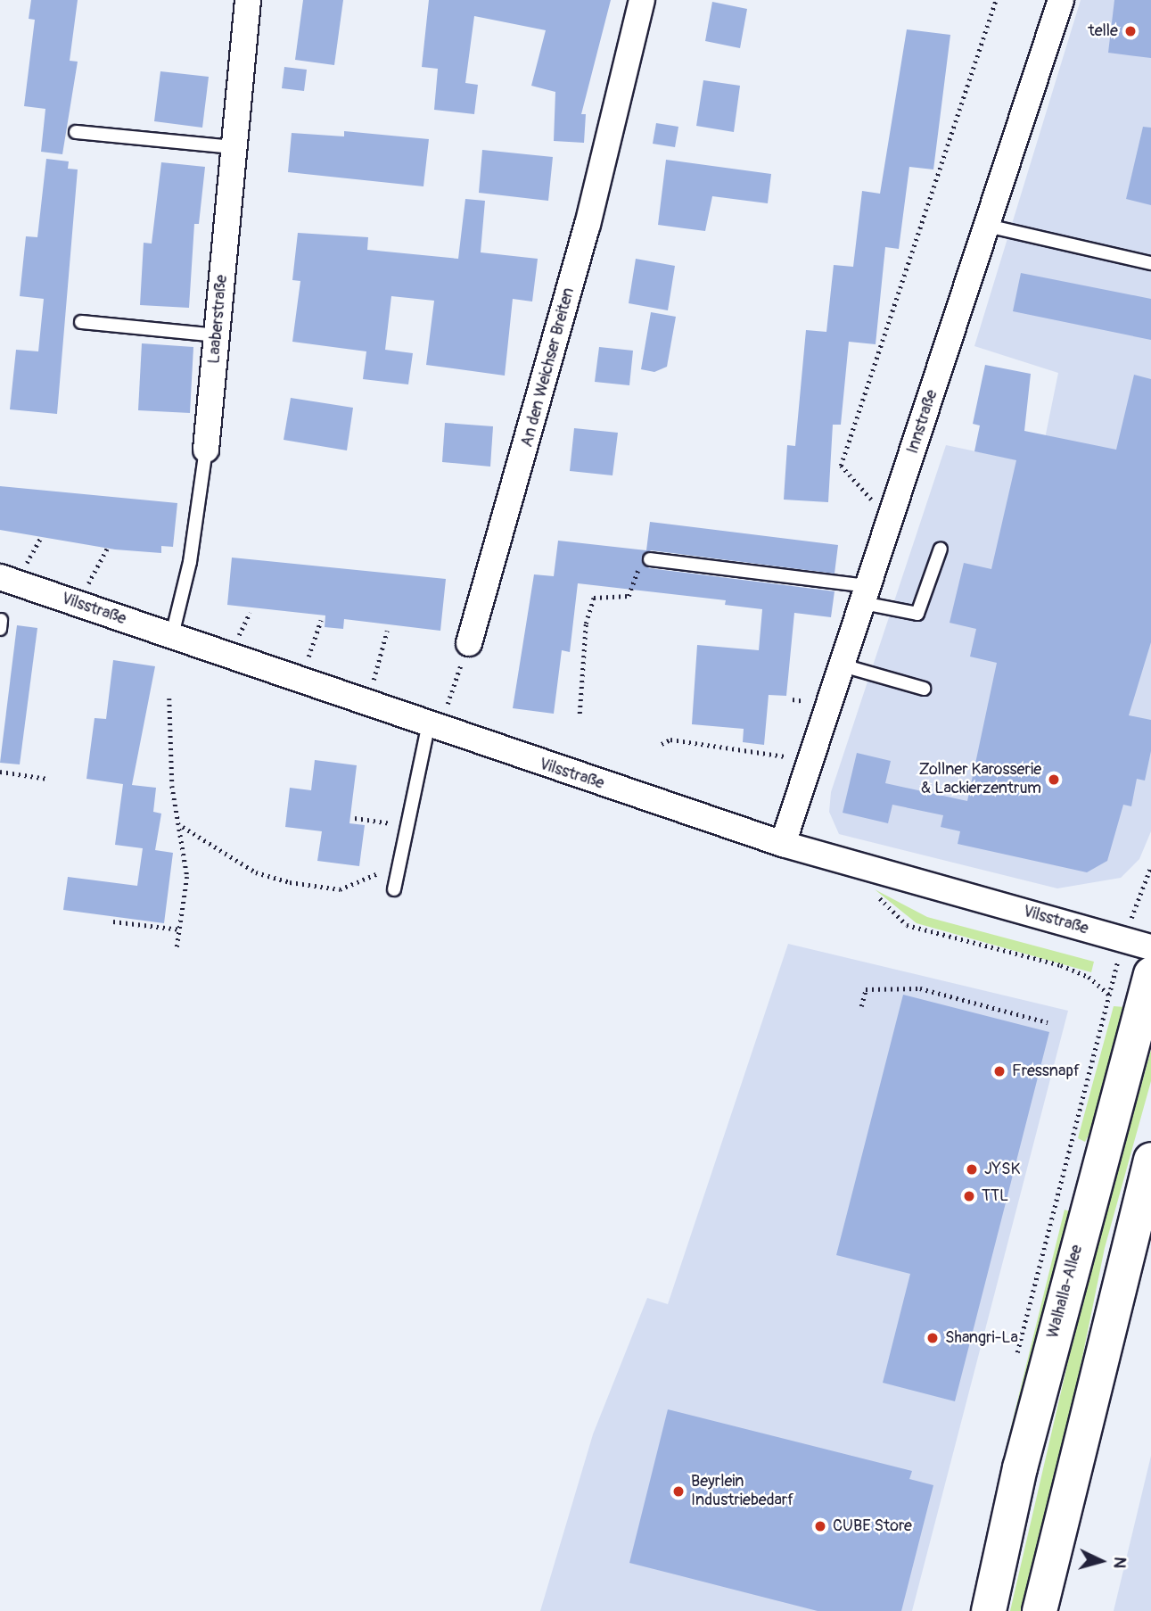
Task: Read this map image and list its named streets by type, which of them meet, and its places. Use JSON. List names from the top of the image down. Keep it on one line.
{"streets":{"main road":["Walhalla-Allee"],"street":["Laaberstraße","An den Weichser Breiten","Innstraße","Vilsstraße"]},"crossings":[["Laaberstraße","Vilsstraße"],["Innstraße","Vilsstraße"]],"places":["telle","Zollner Karosserie & Lackierzentrum","Fressnapf","JYSK","TTL","Shangri-La","Beyrlein Industriebedarf","CUBE Store"],"north":"right"}
